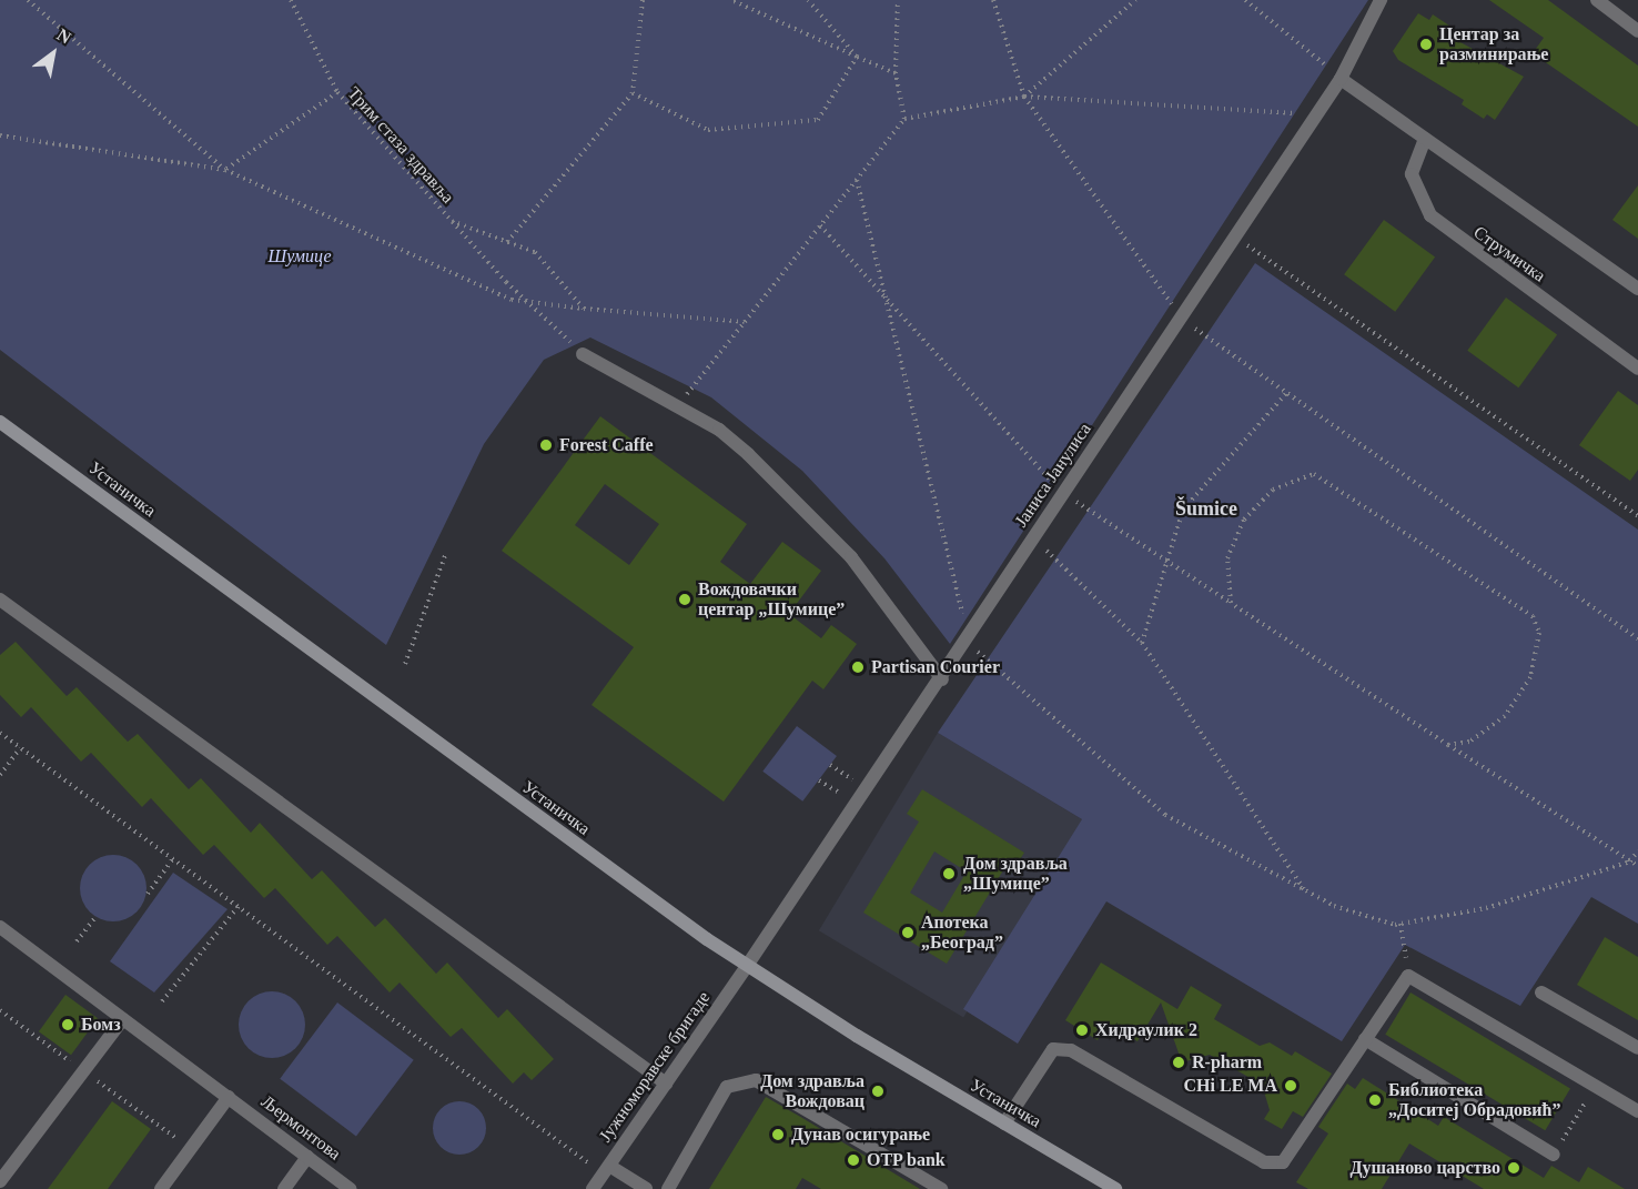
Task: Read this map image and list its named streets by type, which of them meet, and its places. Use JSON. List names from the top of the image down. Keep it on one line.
{"streets":{"main road":["Устаничка"],"street":["Струмичка","Јаниса Јанулиса","Јужноморавске бригаде","Љермонтова"],"path":["Трим стаза здравља"]},"crossings":[["Јаниса Јанулиса","Устаничка"],["Јаниса Јанулиса","Јужноморавске бригаде"],["Устаничка","Јужноморавске бригаде"]],"districts":["Šumice"],"parks":["Шумице"],"places":["Центар за разминирање","Forest Caffe","Вождовачки центар „Шумице”","Partisan Courier","Дом здравља „Шумице”","Апотека „Београд”","Бомз","Хидраулик 2","R-pharm","CHi LE MA","Дом здравља Вождовац","Библиотека „Доситеј Обрадовић”","Дунав осигурање","OTP bank","Душаново царство"],"north":"top right"}
